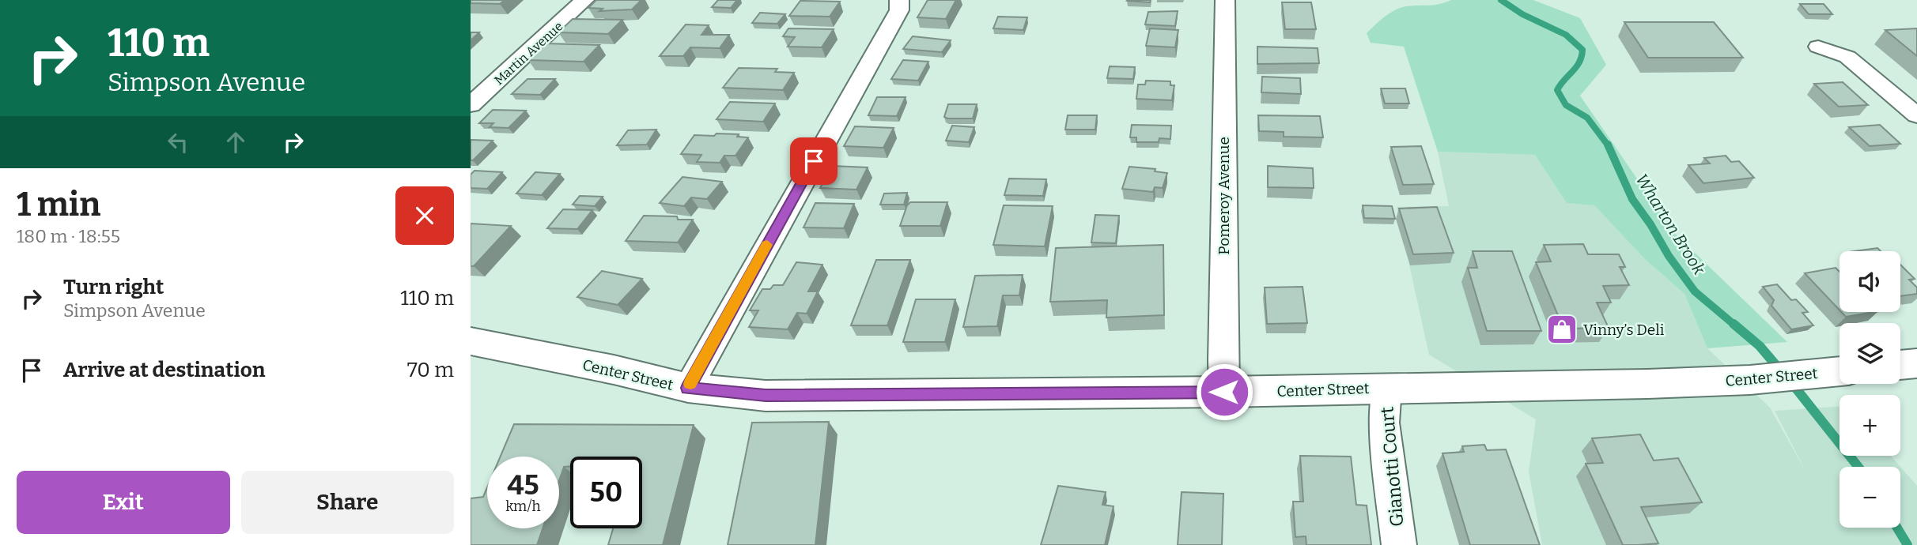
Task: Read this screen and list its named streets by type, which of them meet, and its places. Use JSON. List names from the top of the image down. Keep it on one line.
{"streets":{"main road":["Center Street"],"street":["Martin Avenue","Pomeroy Avenue","Gianotti Court"]},"crossings":[["Pomeroy Avenue","Center Street"],["Center Street","Gianotti Court"]],"water":["Wharton Brook"],"places":{"shop":["Vinny’s Deli"]},"page":{"turn":["110 m","Simpson Avenue"],"heading":["1 min","180 m · 18:55"],"map_buttons":["+","−"],"list":[{"name":"Turn right","note":"Simpson Avenue","value":"110 m"},{"name":"Arrive at destination","value":"70 m"}],"speed":"45 km/h","limit":"50","buttons":["Exit","Share"]}}
